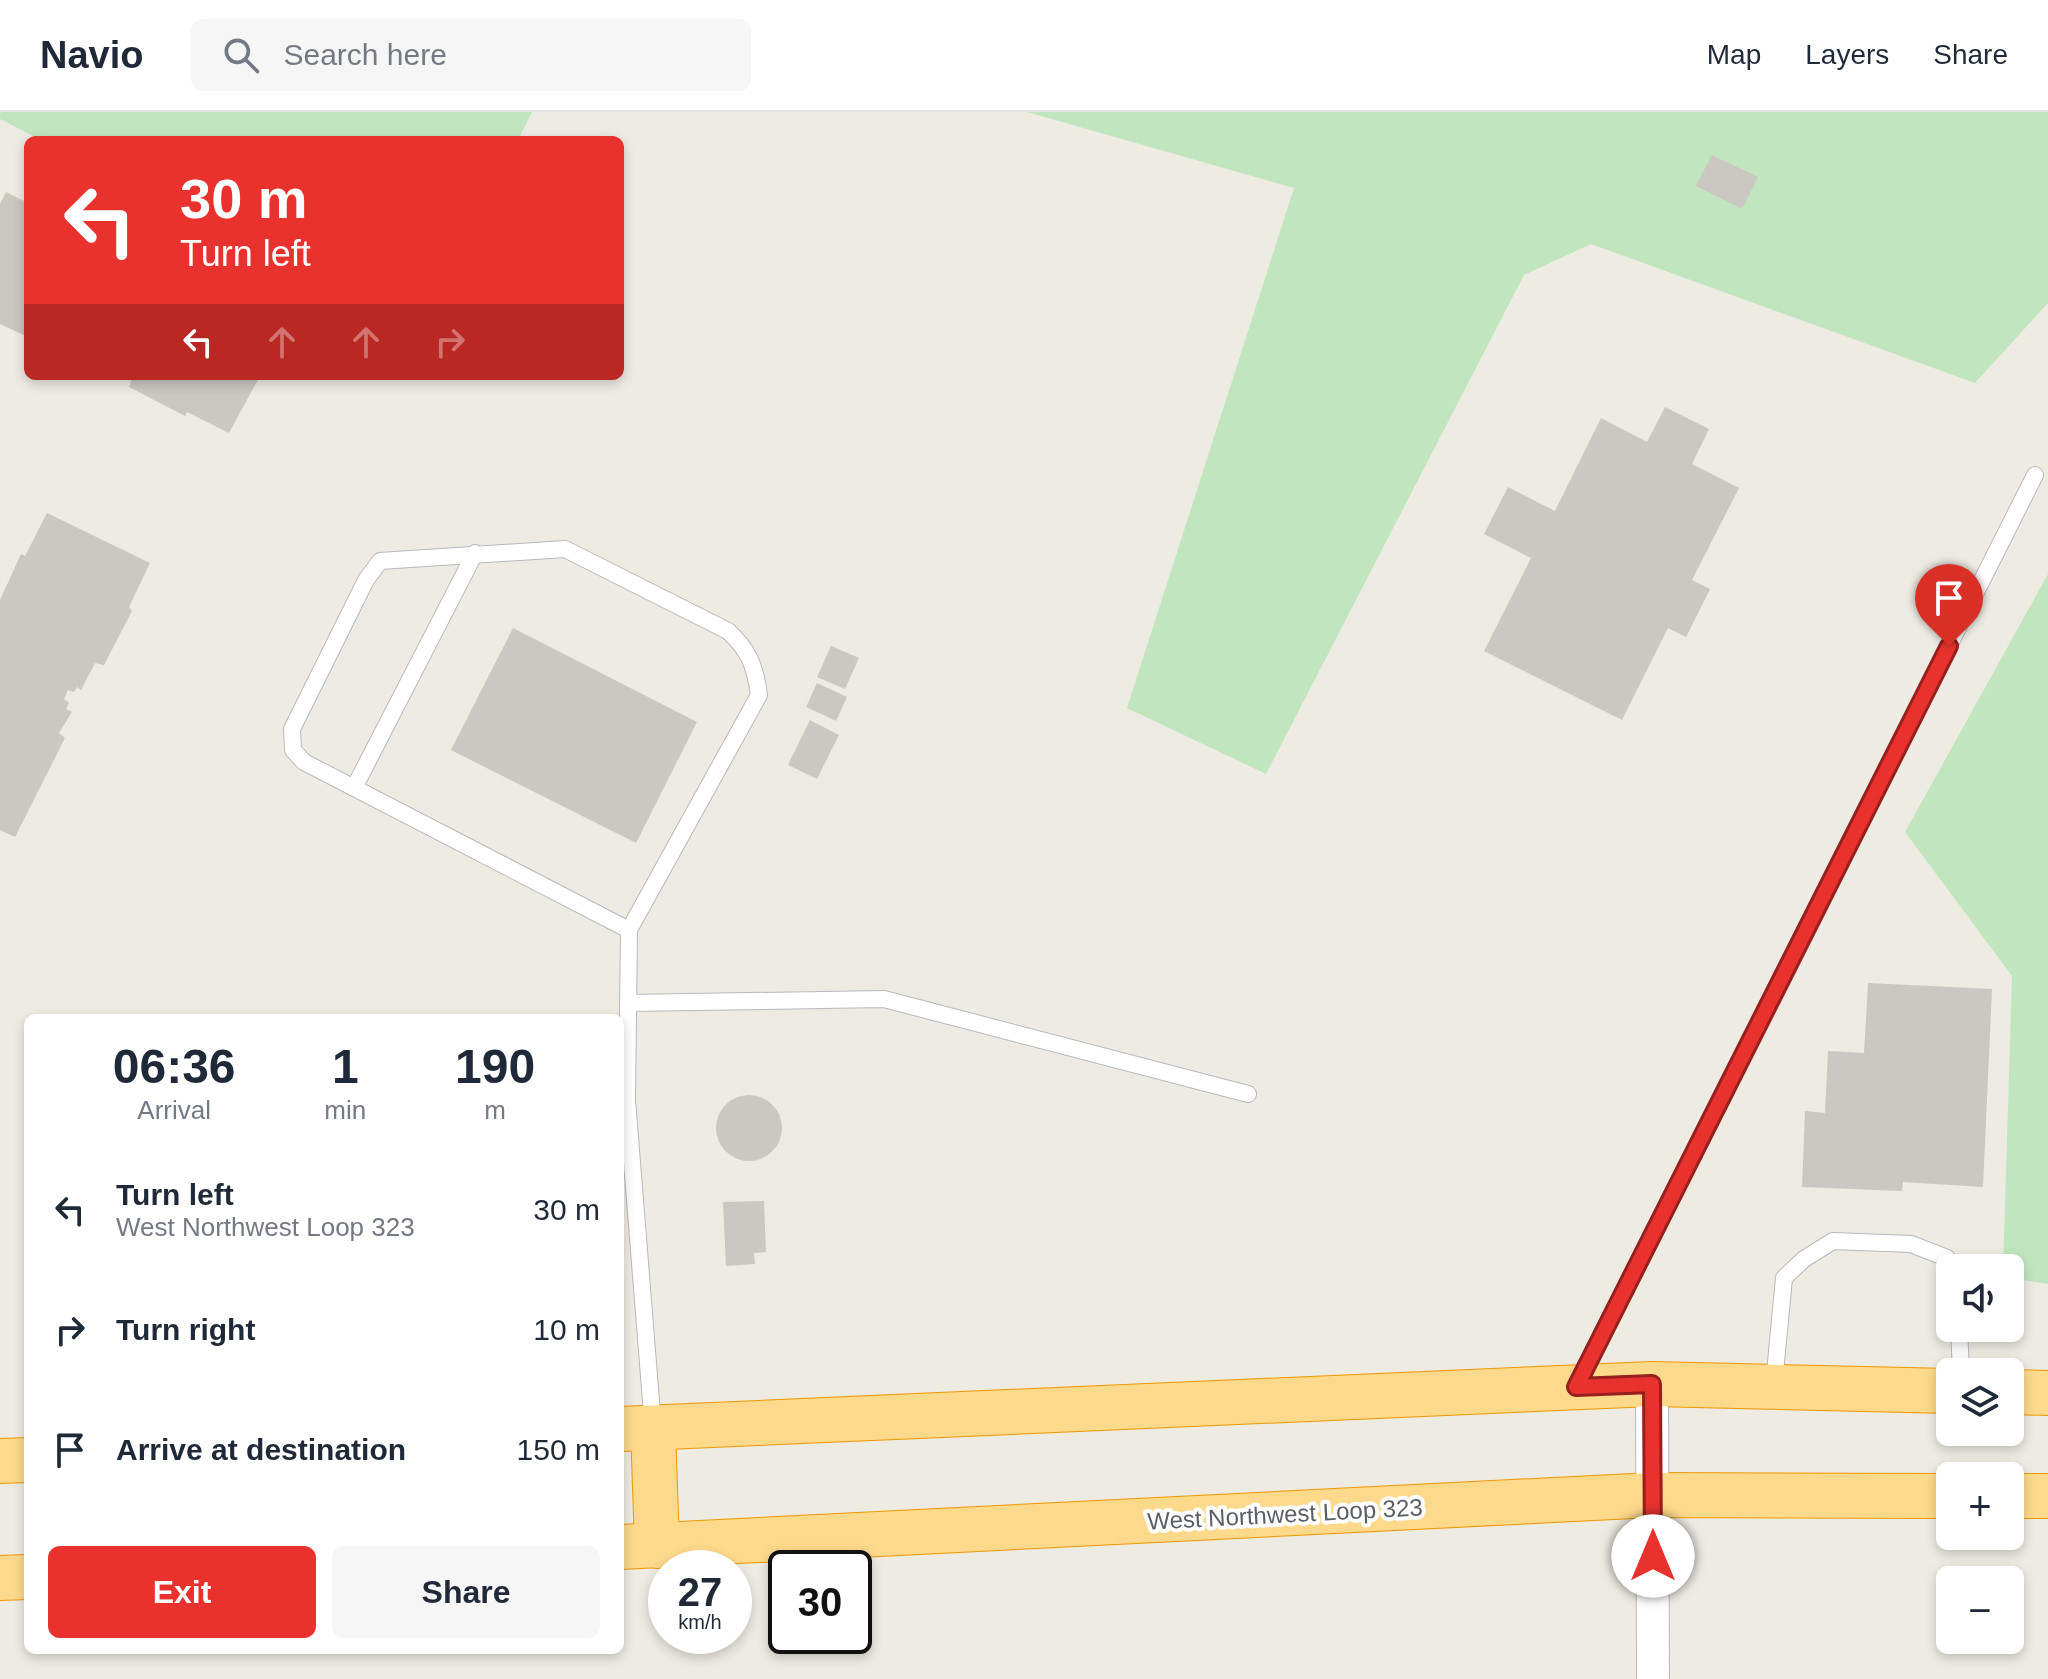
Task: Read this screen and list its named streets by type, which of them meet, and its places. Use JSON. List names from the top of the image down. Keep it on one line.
{"streets":{"highway":["West Northwest Loop 323"]},"page":{"header":"Navio","search":"Search here","nav":["Map","Layers","Share"],"turn":["30 m","Turn left"],"eta":["06:36","Arrival","1","min","190","m"],"list":[{"name":"Turn left","note":"West Northwest Loop 323","value":"30 m"},{"name":"Turn right","value":"10 m"},{"name":"Arrive at destination","value":"150 m"}],"map_buttons":["+","−"],"buttons":["Exit","Share"],"speed":"27 km/h","limit":"30"}}
